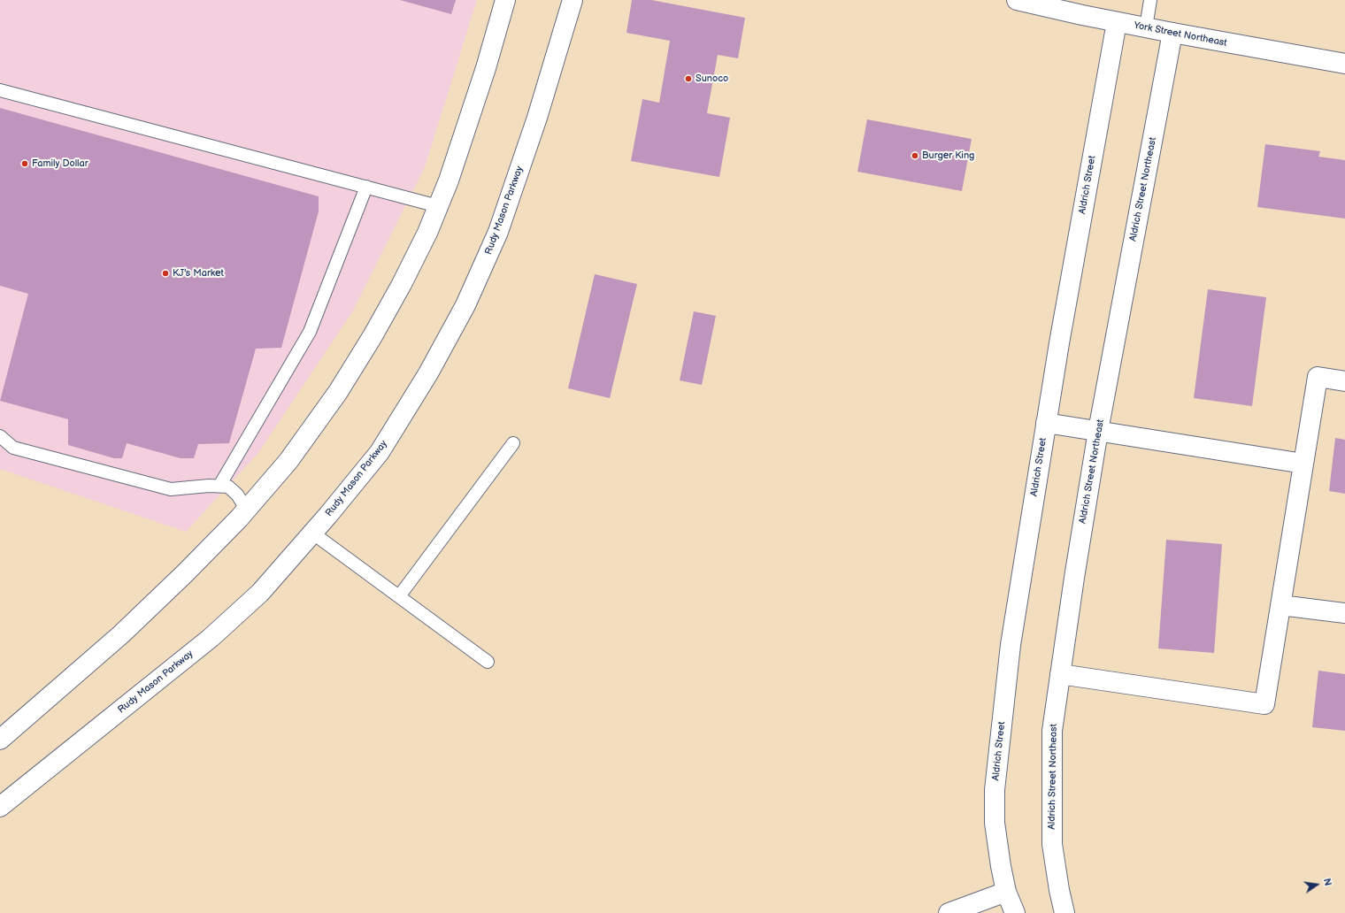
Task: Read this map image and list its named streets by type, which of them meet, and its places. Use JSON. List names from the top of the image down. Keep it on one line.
{"streets":{"main road":["York Street Northeast","Aldrich Street","Aldrich Street Northeast","Rudy Mason Parkway"]},"crossings":[["York Street Northeast","Aldrich Street"],["York Street Northeast","Aldrich Street Northeast"]],"places":["Sunoco","Burger King","Family Dollar","KJ's Market"],"north":"right"}
